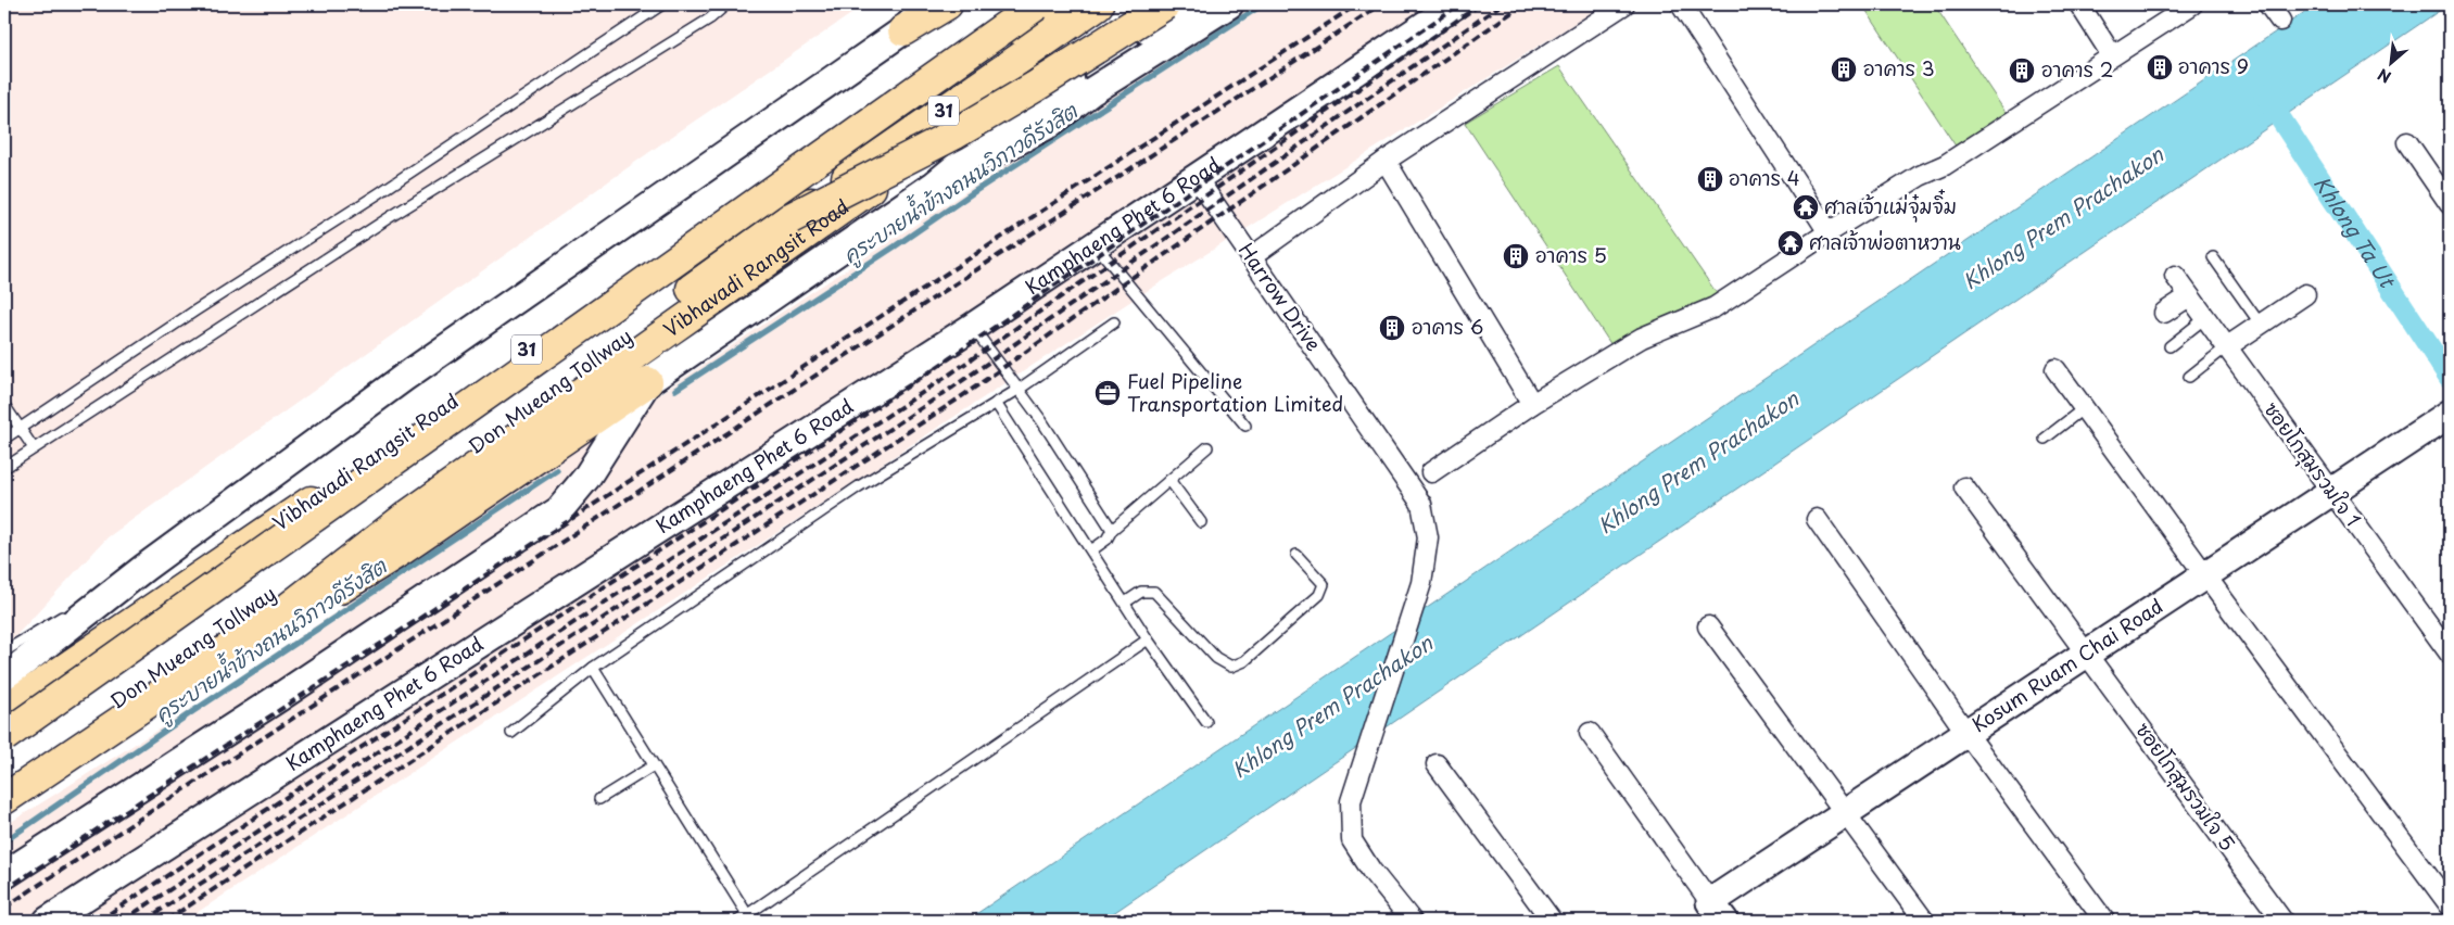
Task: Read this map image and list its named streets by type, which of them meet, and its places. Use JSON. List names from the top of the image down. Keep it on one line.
{"streets":{"highway":["31","Vibhavadi Rangsit Road","Don Mueang Tollway"],"main road":["Kamphaeng Phet 6 Road","Kosum Ruam Chai Road"],"street":["Harrow Drive","ซอยโกสุมรวมใจ 1","ซอยโกสุมรวมใจ 5"]},"crossings":[["31","Vibhavadi Rangsit Road"],["Kamphaeng Phet 6 Road","Harrow Drive"],["ซอยโกสุมรวมใจ 1","Kosum Ruam Chai Road"],["Kosum Ruam Chai Road","ซอยโกสุมรวมใจ 5"]],"water":["คูระบายน้ำข้างถนนวิภาวดีรังสิต","Khlong Prem Prachakon","Khlong Ta Ut"],"places":{"building":["อาคาร 9","อาคาร 3","อาคาร 2","อาคาร 4","อาคาร 5","อาคาร 6"],"temple":["ศาลเจ้าแม่จุ๋มจิ๋ม","ศาลเจ้าพ่อตาหวาน"],"office":["Fuel Pipeline Transportation Limited"]},"north":"bottom left"}
